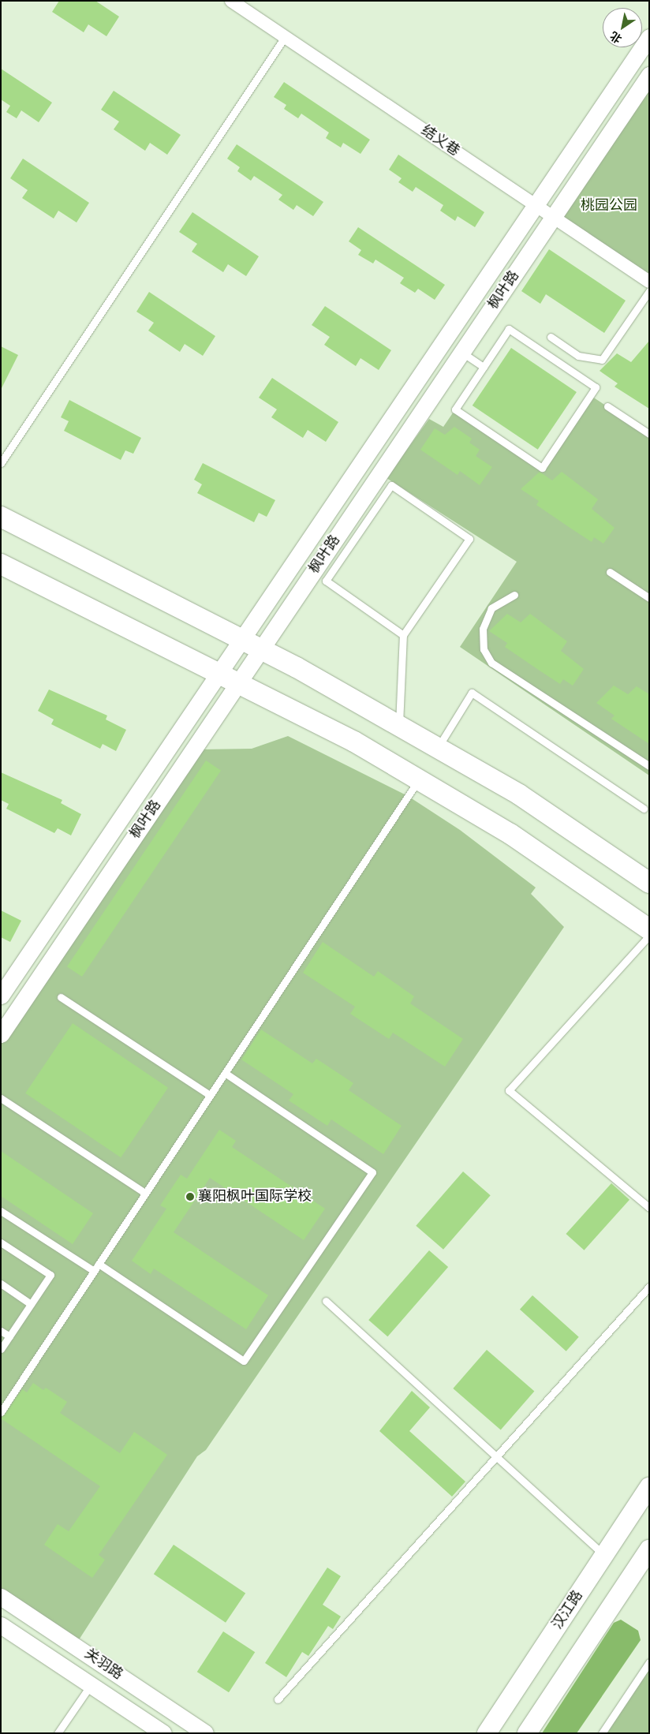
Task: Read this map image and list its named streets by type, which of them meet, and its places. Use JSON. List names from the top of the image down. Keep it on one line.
{"streets":{"main road":["汉江路"],"street":["结义巷","枫叶路","关羽路"]},"crossings":[["结义巷","枫叶路"]],"parks":["桃园公园"],"places":["襄阳枫叶国际学校"],"north":"bottom left"}
